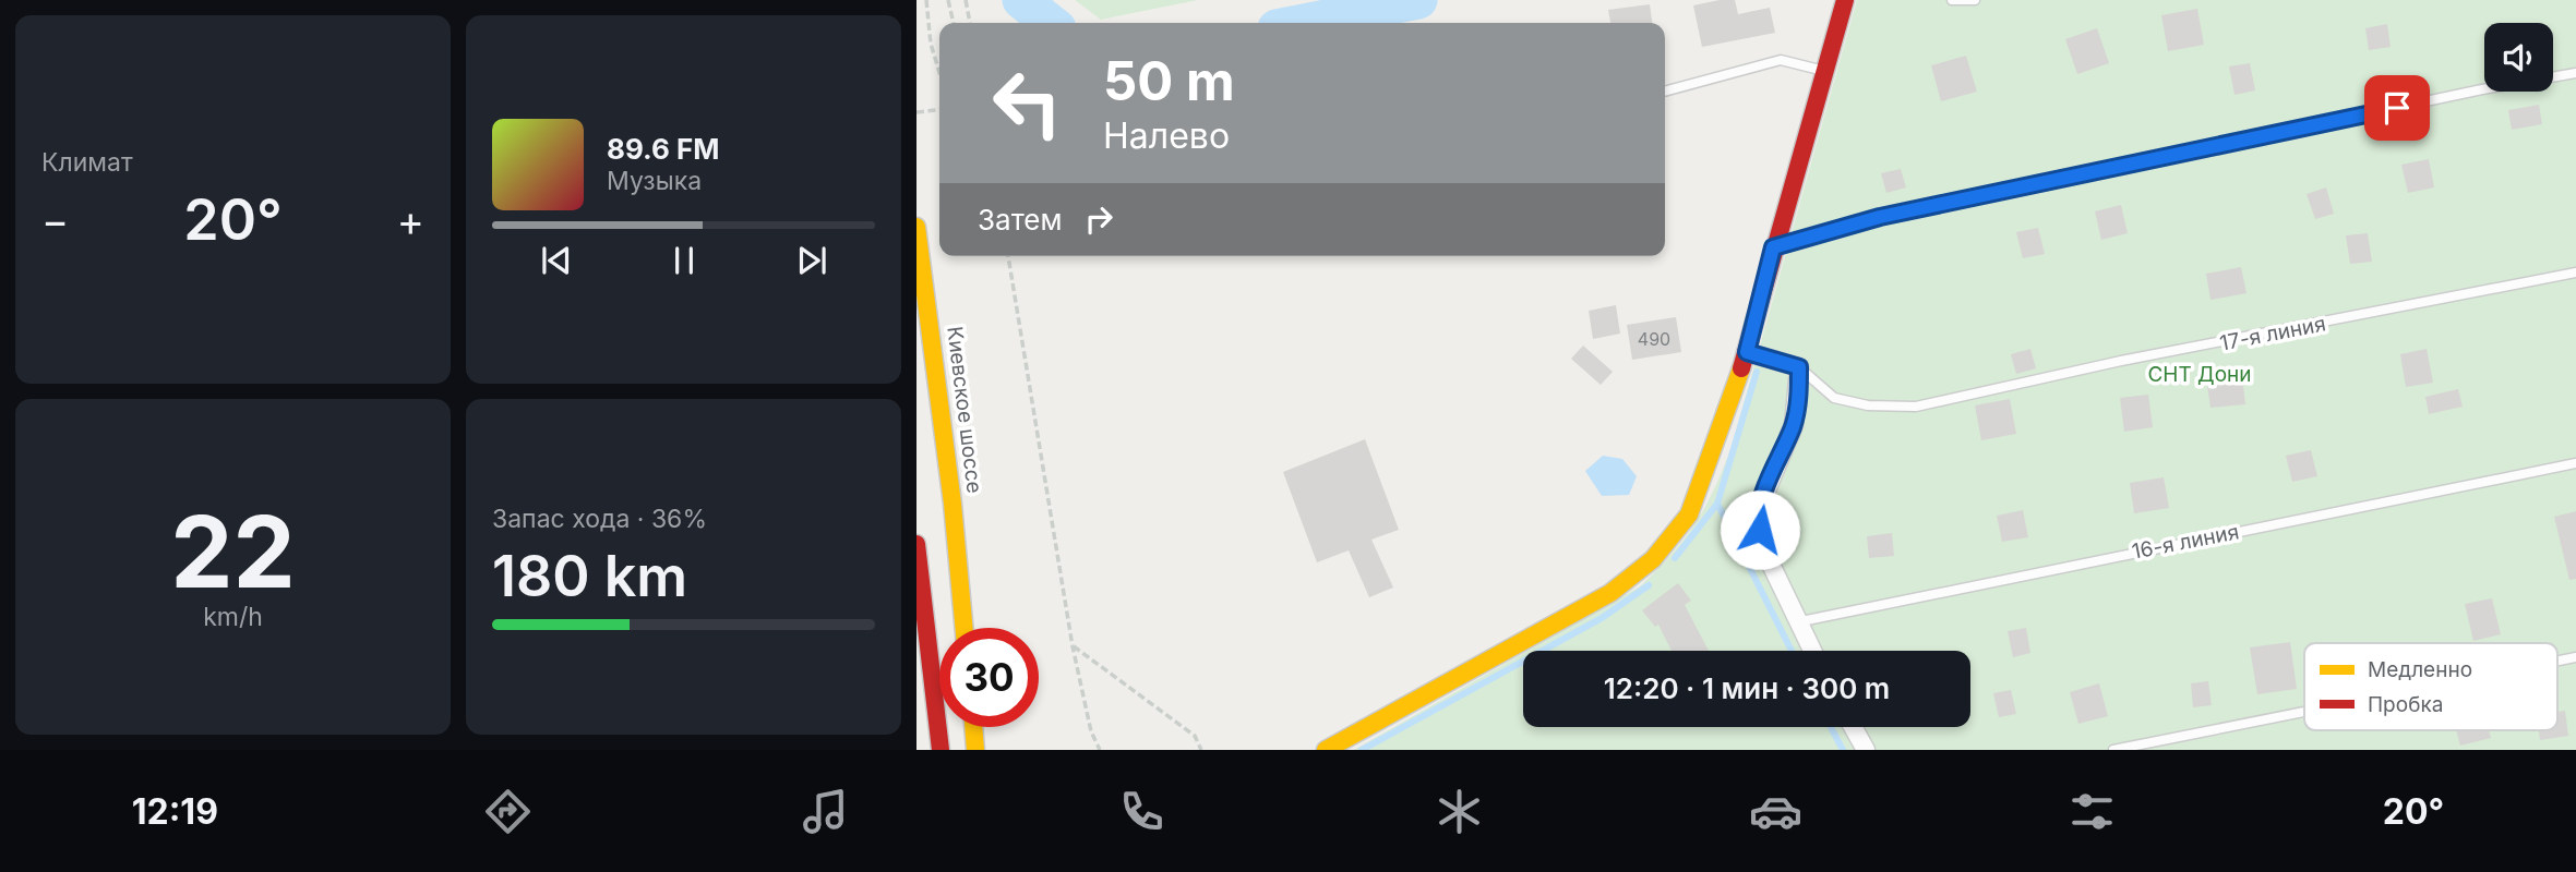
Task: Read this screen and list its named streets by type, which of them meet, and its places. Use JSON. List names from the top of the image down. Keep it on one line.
{"streets":{"main road":["Киевское шоссе"],"lane":["17-я линия","16-я линия"]},"parks":["СНТ Дони"],"house_numbers":["490"],"legend":["Медленно","Пробка"],"page":{"tile":["Климат",["22","km/h"],["Запас хода · 36%","180 km"]],"turn":["50 m","Налево"],"song":["89.6 FM","Музыка"],"then":"Затем","heat":["−","20°","+"],"limit":"30","trip":"12:20 · 1 мин · 300 m","tabs":["12:19","20°"]}}
